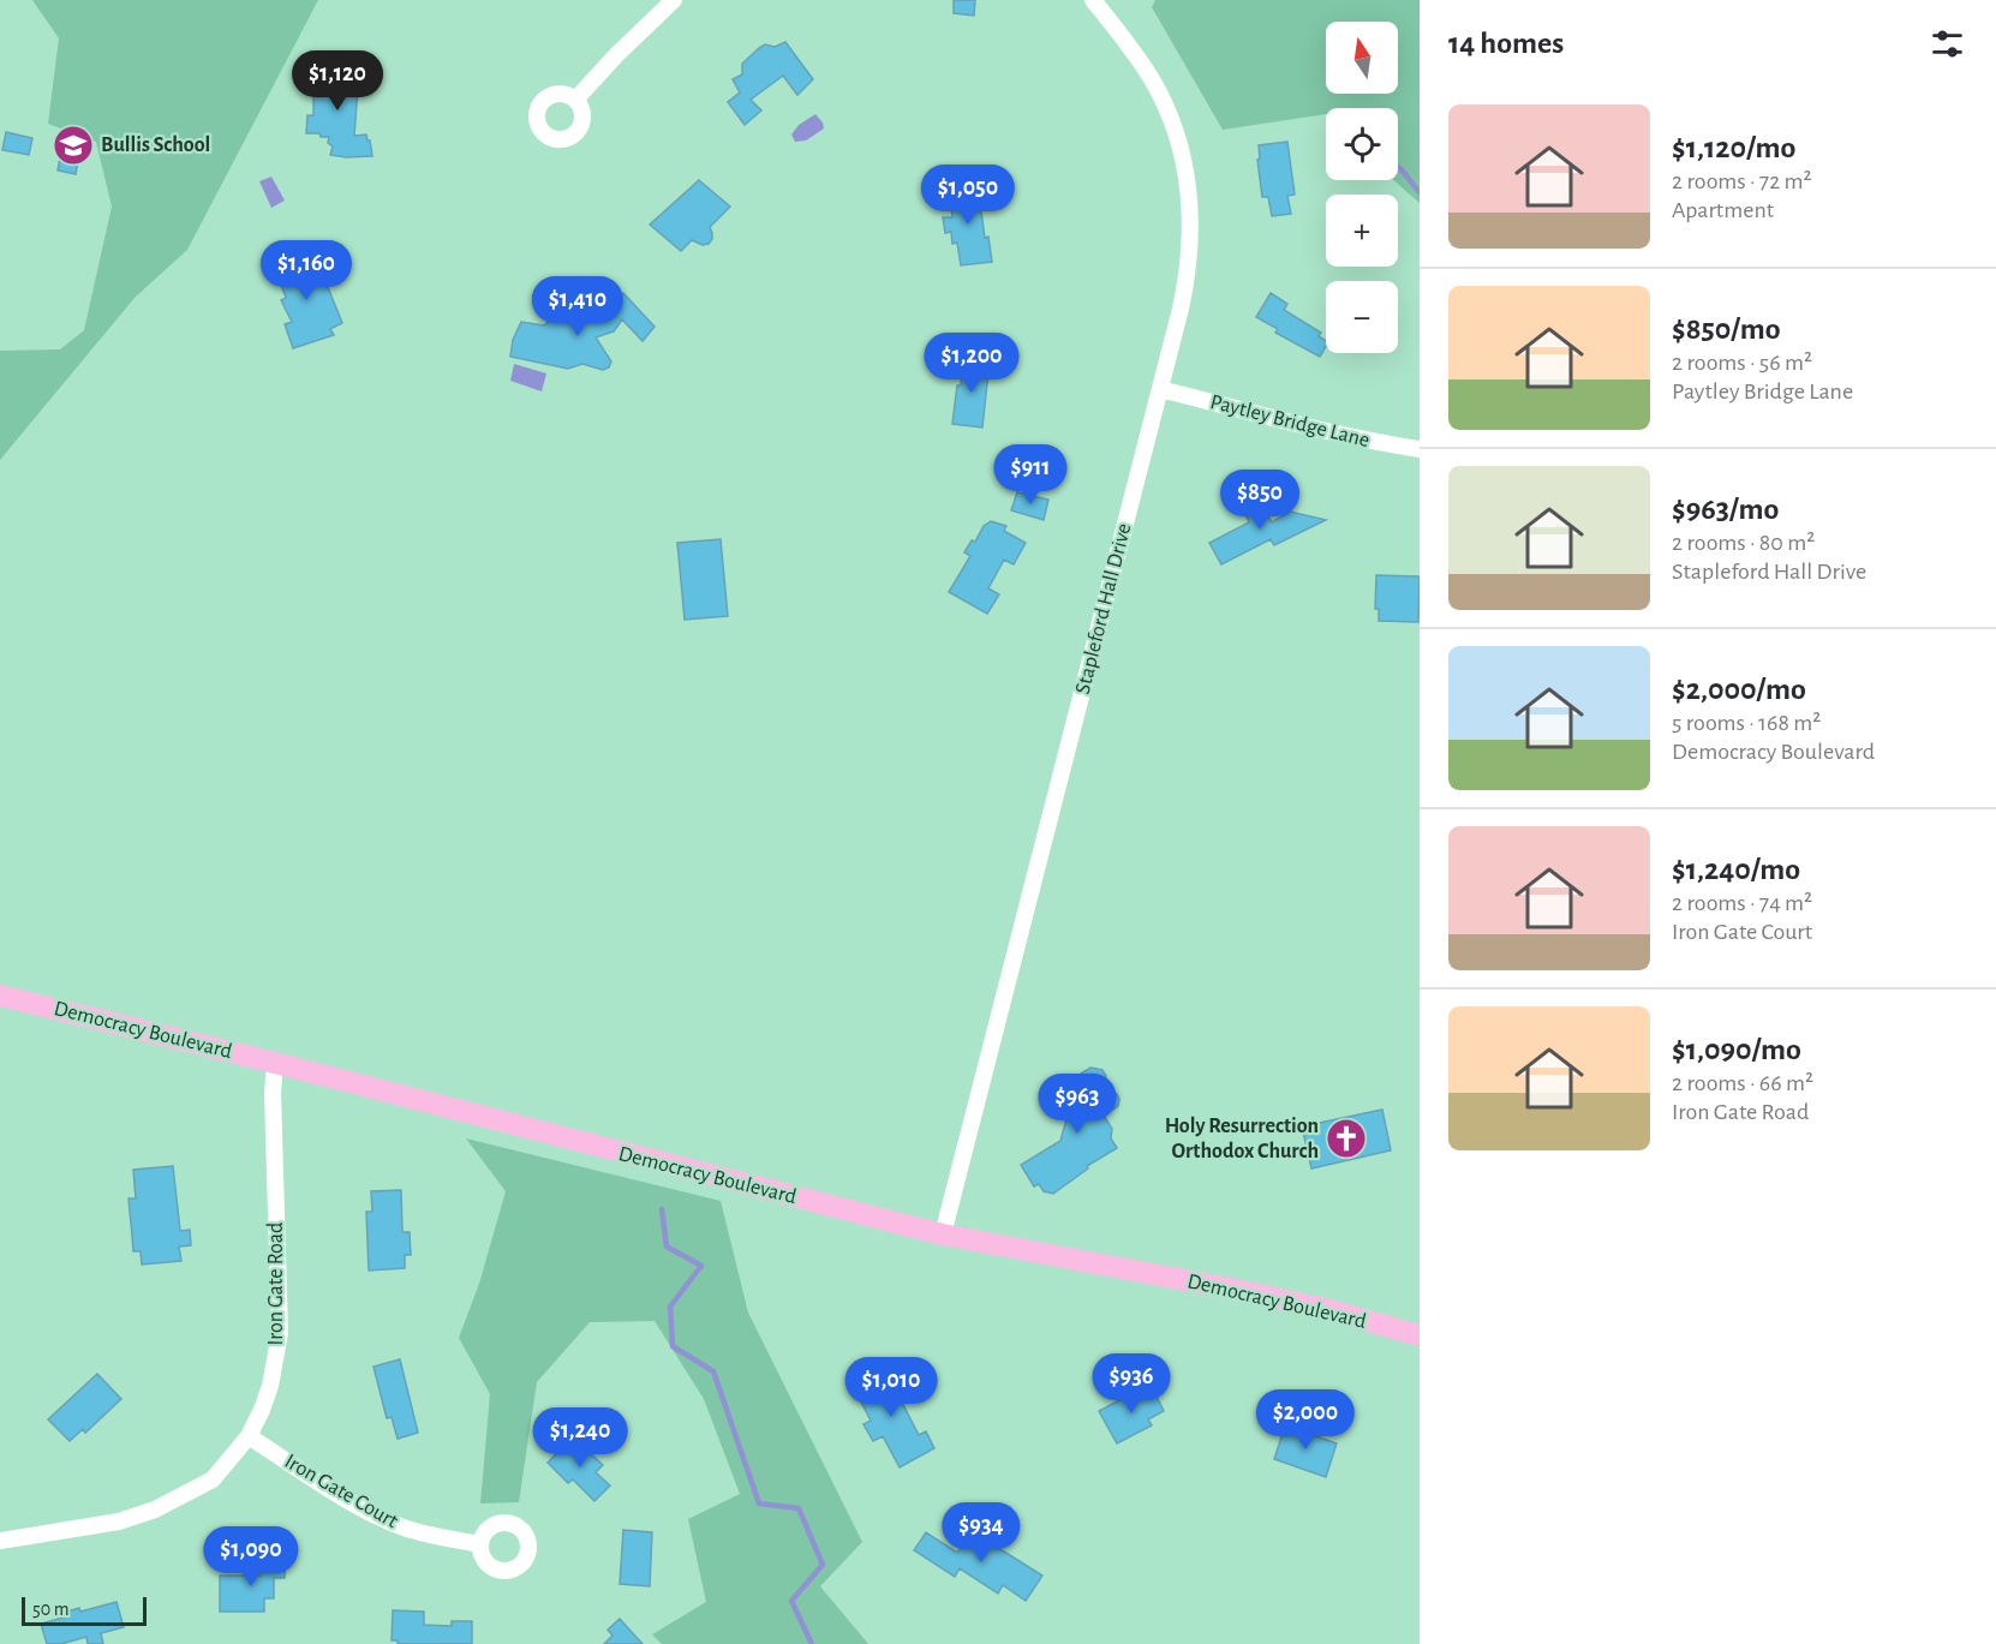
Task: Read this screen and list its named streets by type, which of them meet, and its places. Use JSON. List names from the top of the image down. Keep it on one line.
{"streets":{"main road":["Democracy Boulevard"],"street":["Paytley Bridge Lane","Stapleford Hall Drive","Iron Gate Road","Iron Gate Court"]},"crossings":[["Paytley Bridge Lane","Stapleford Hall Drive"],["Stapleford Hall Drive","Democracy Boulevard"],["Democracy Boulevard","Iron Gate Road"],["Iron Gate Road","Iron Gate Court"]],"places":{"school or university":["Bullis School"],"church":["Holy Resurrection Orthodox Church"]},"scale_bar":"50 m","north":"top","page":{"heading":"14 homes","map_buttons":["+","−"],"price":["$1,120","$1,050","$1,160","$1,410","$1,200","$911","$850","$963","$936","$1,010","$2,000","$1,240","$934","$1,090"],"list":[{"name":"$1,120/mo","note":"2 rooms · 72 m² · Apartment"},{"name":"$850/mo","note":"2 rooms · 56 m² · Paytley Bridge Lane"},{"name":"$963/mo","note":"2 rooms · 80 m² · Stapleford Hall Drive"},{"name":"$2,000/mo","note":"5 rooms · 168 m² · Democracy Boulevard"},{"name":"$1,240/mo","note":"2 rooms · 74 m² · Iron Gate Court"},{"name":"$1,090/mo","note":"2 rooms · 66 m² · Iron Gate Road"}],"scale":"50 m"}}
